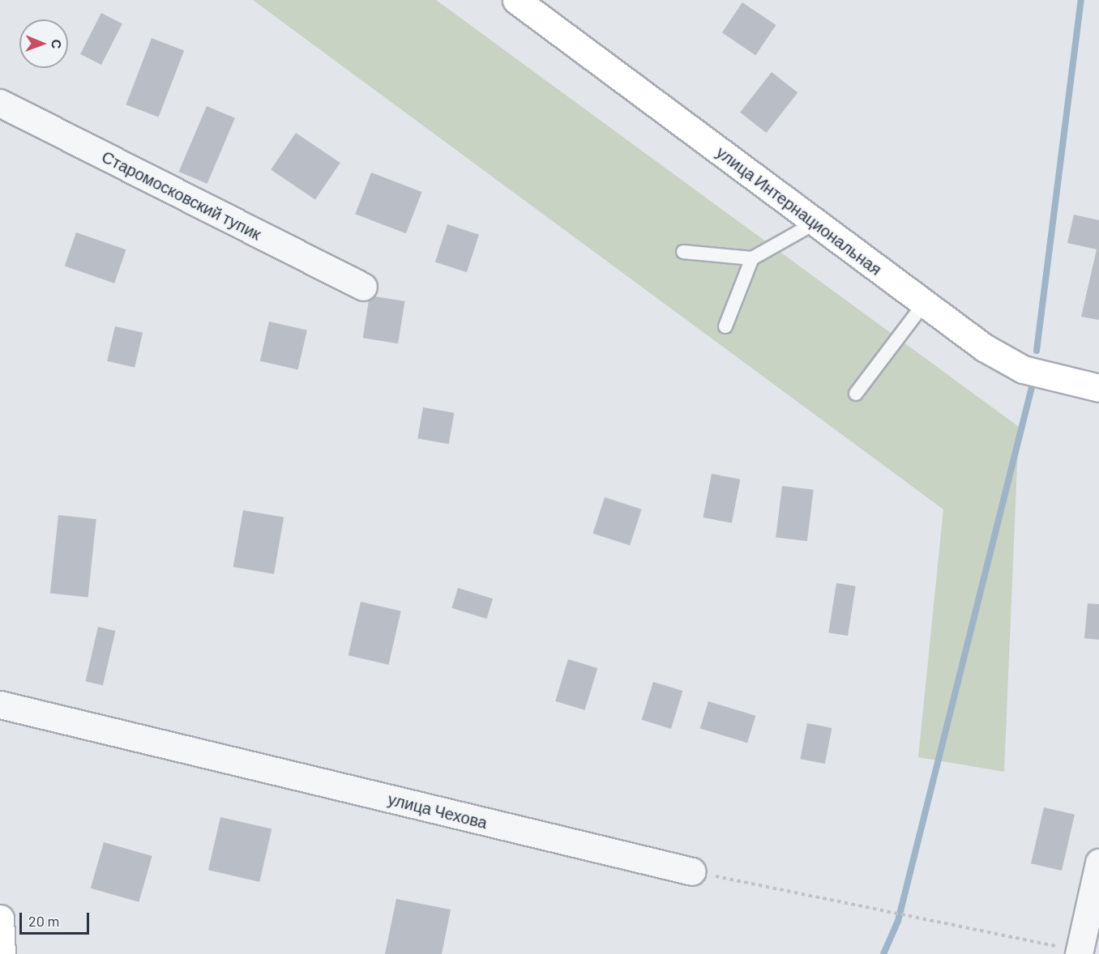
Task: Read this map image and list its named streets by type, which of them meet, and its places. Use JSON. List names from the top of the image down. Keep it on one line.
{"streets":{"main road":["улица Интернациональная"],"street":["Старомосковский тупик","улица Чехова"]},"scale_bar":"20 m","north":"right"}
